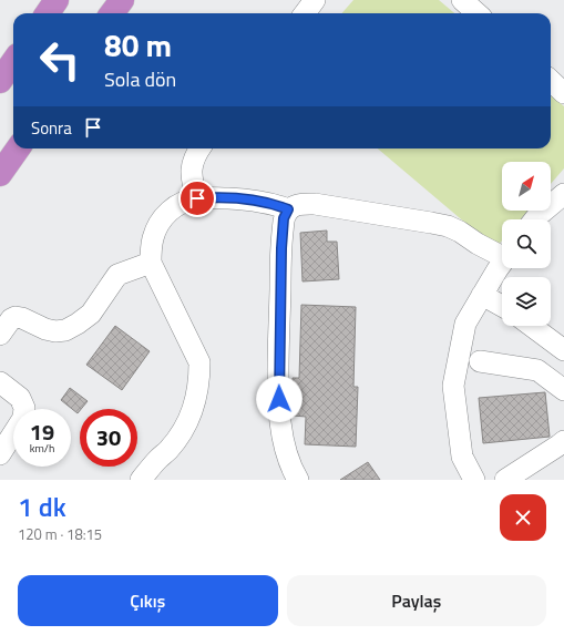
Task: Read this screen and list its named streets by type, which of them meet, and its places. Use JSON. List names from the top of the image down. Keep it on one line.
{"north":"top right","page":{"turn":["80 m","Sola dön"],"then":"Sonra","speed":"19 km/h","limit":"30","heading":["1 dk","120 m · 18:15"],"buttons":["Çıkış","Paylaş"]}}
